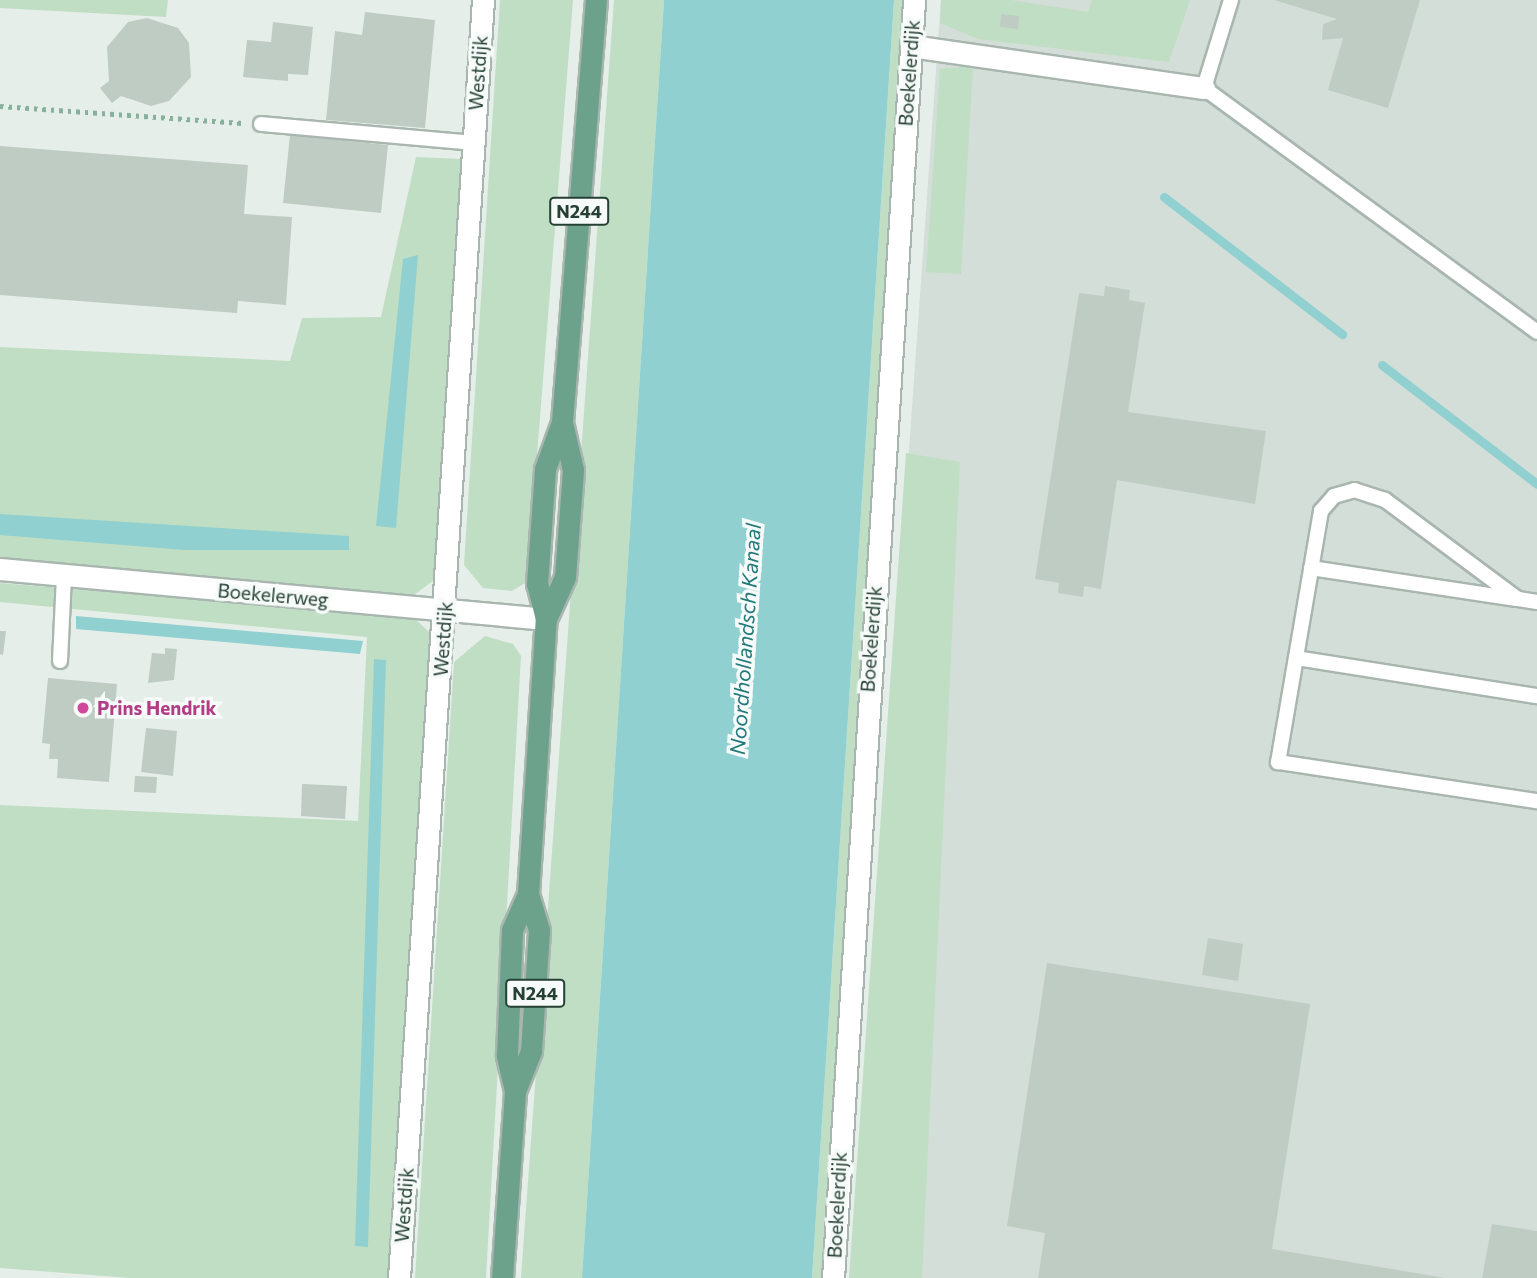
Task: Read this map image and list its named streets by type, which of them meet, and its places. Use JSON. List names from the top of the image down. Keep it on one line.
{"streets":{"main road":["N244"],"street":["Westdijk","Boekelerdijk","Boekelerweg"]},"crossings":[["Westdijk","Boekelerweg"],["N244","Boekelerweg"]],"water":["Noordhollandsch Kanaal"],"places":["Prins Hendrik"]}
